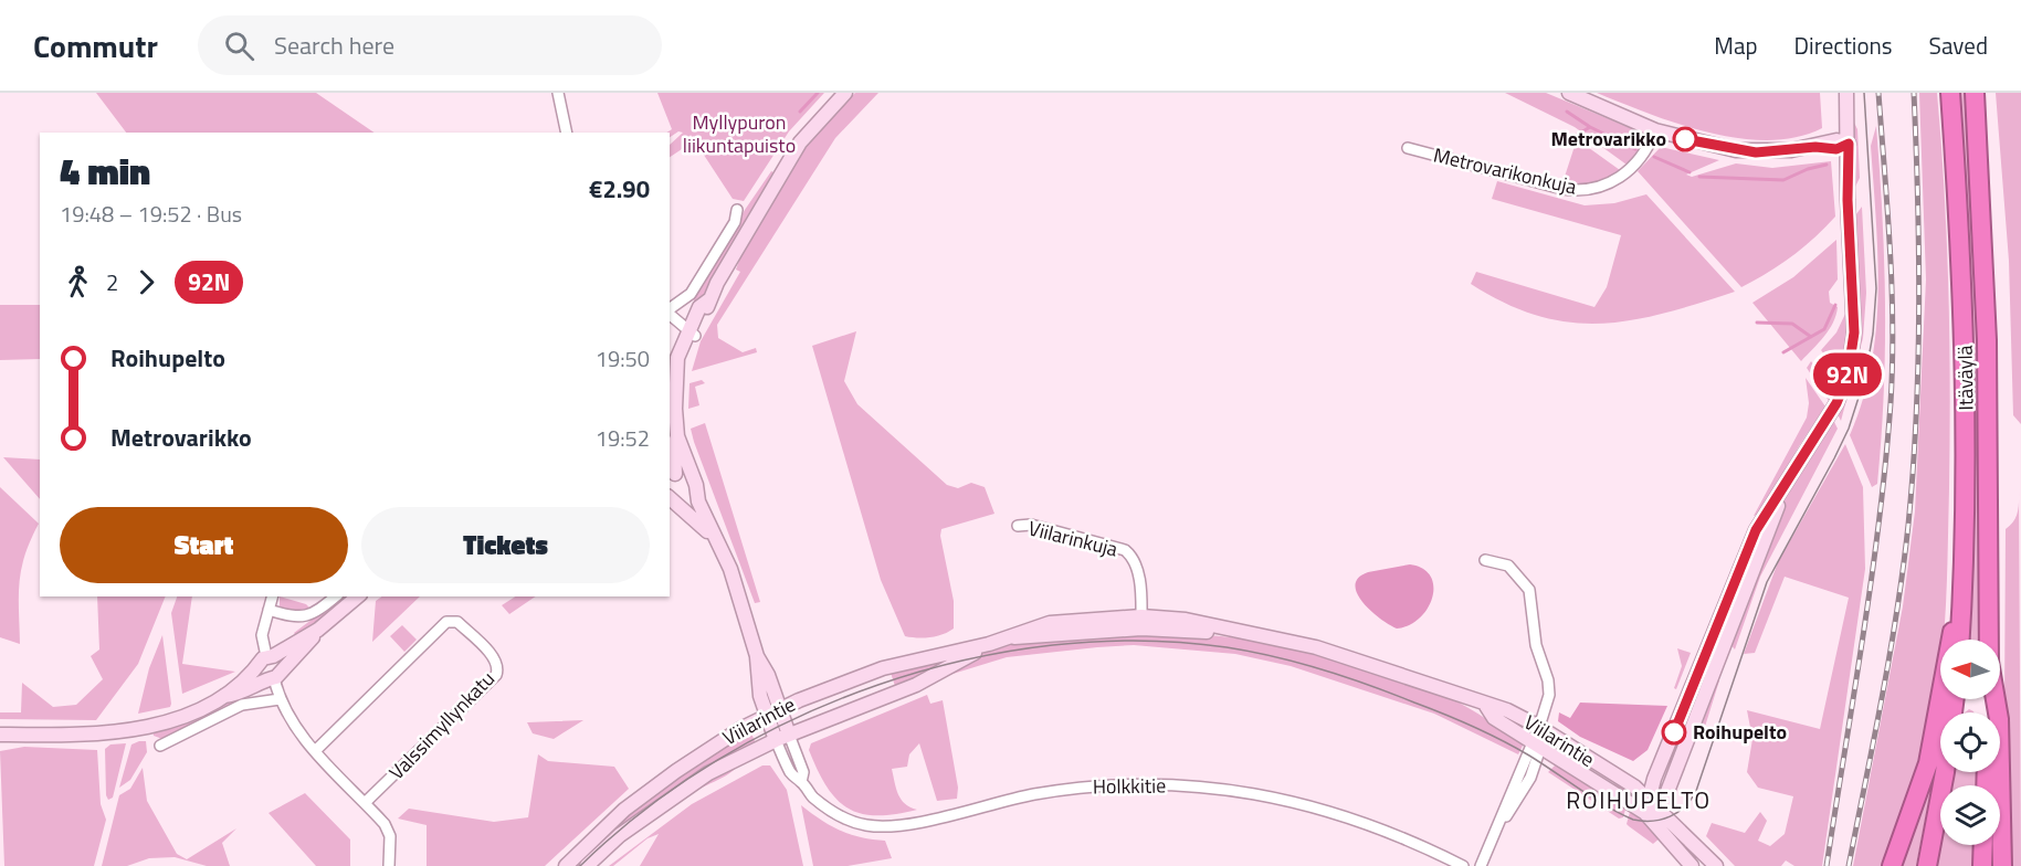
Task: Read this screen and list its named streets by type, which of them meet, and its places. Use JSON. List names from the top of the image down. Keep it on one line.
{"streets":{"highway":["Itäväylä"],"main road":["Viilarintie"],"street":["Metrovarikonkuja","Viilarinkuja","Valssimyllynkatu","Holkkitie"]},"crossings":[["Viilarinkuja","Viilarintie"],["Viilarintie","Holkkitie"]],"districts":["ROIHUPELTO"],"parks":["Myllypuron liikuntapuisto"],"places":["Metrovarikko","Roihupelto"],"lines":["bus line 92N"],"north":"left","page":{"header":"Commutr","search":"Search here","nav":["Map","Directions","Saved"],"on_map":"92N","heading":["4 min","19:48 – 19:52 · Bus","€2.90"],"legs":["2","92N"],"list":[{"name":"Roihupelto","value":"19:50"},{"name":"Metrovarikko","value":"19:52"}],"buttons":["Start","Tickets"]}}
